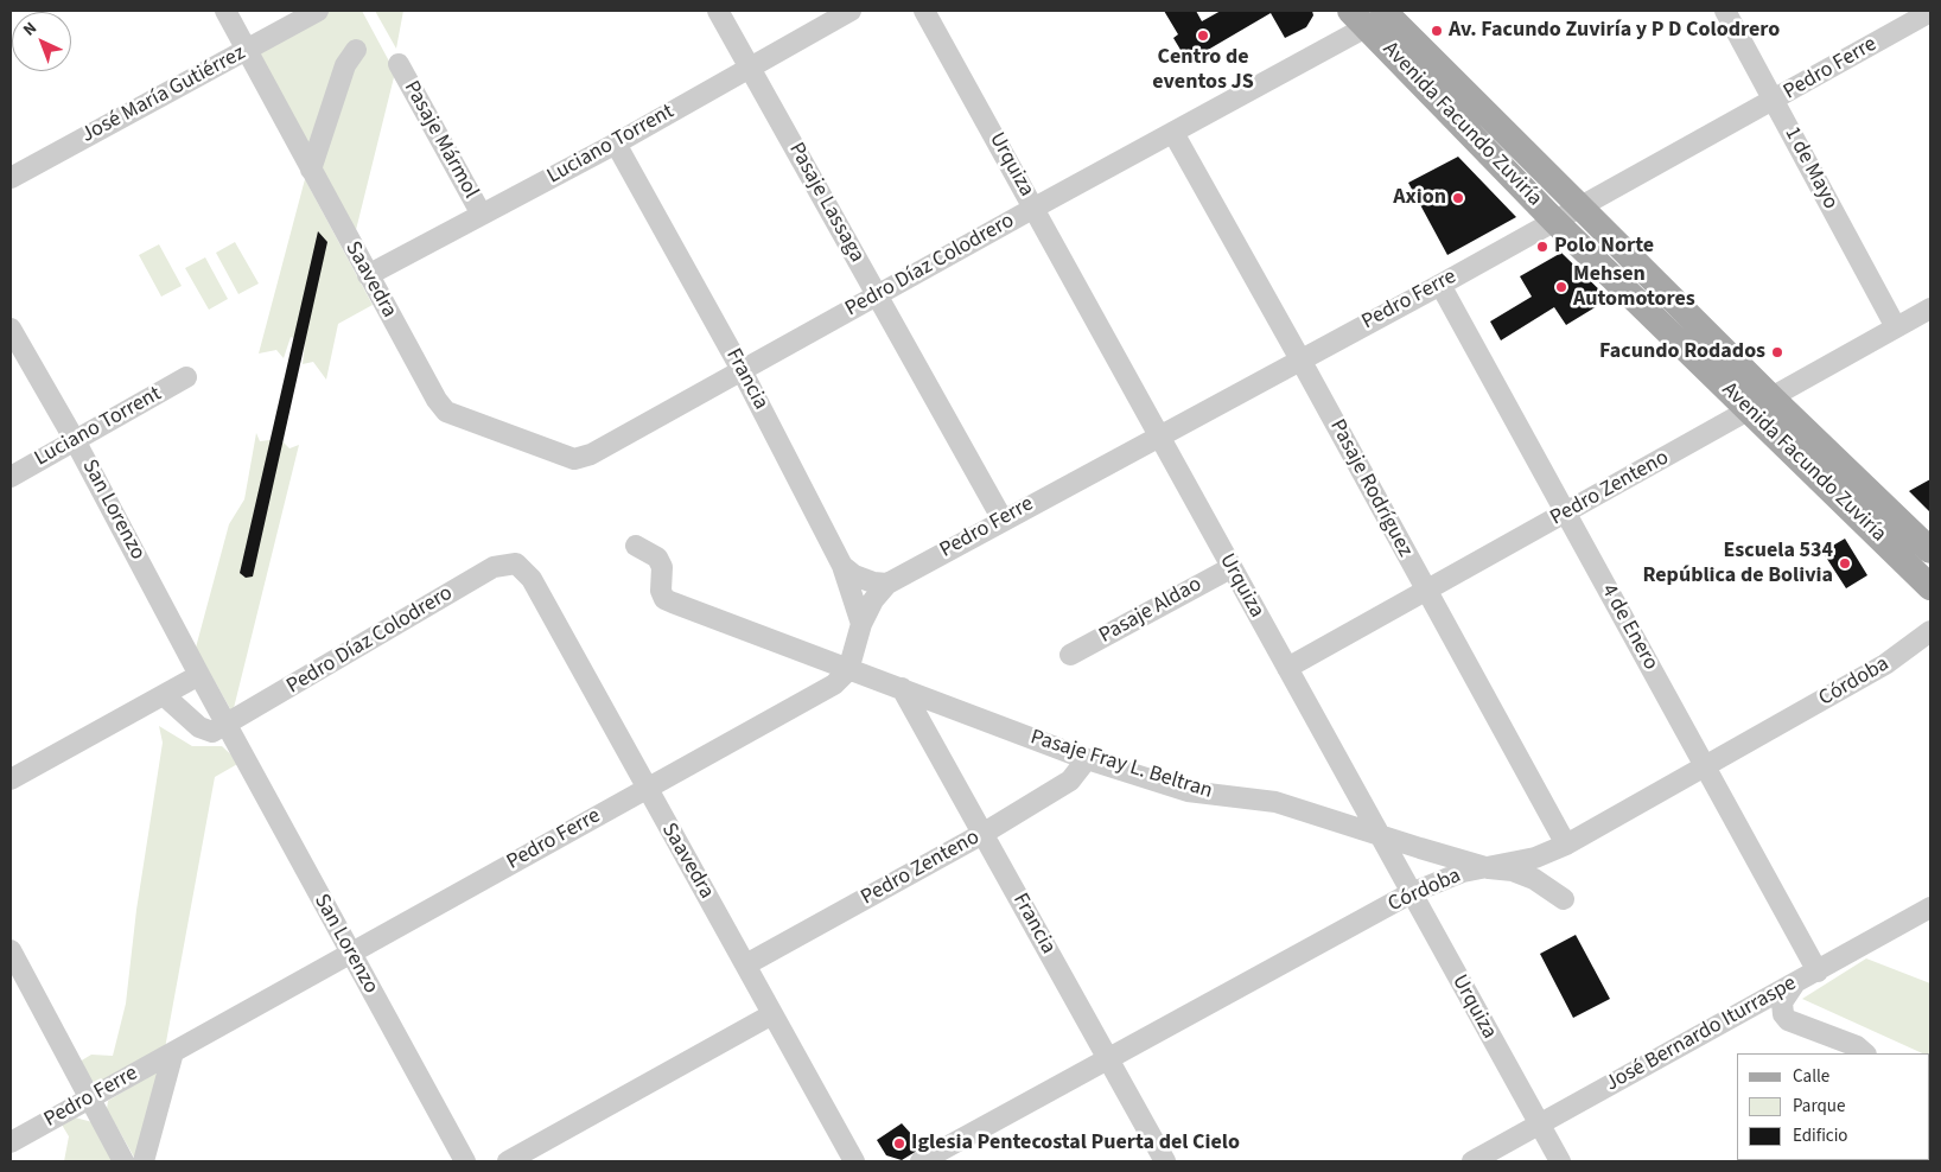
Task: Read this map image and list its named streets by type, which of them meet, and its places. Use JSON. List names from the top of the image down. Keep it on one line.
{"streets":{"main road":["Avenida Facundo Zuviría"],"street":["Pedro Ferre","José María Gutiérrez","Pasaje Mármol","Luciano Torrent","Urquiza","1 de Mayo","Pasaje Lassaga","Pedro Díaz Colodrero","Saavedra","Francia","Pasaje Rodríguez","Pedro Zenteno","San Lorenzo","Pasaje Aldao","4 de Enero","Córdoba","Pasaje Fray L. Beltran","José Bernardo Iturraspe"]},"crossings":[["Pedro Ferre","Avenida Facundo Zuviría"],["Pedro Ferre","Urquiza"],["Pedro Ferre","1 de Mayo"],["Pedro Ferre","Pasaje Lassaga"],["Pedro Ferre","Saavedra"],["Pedro Ferre","Francia"],["Pedro Ferre","Pasaje Rodríguez"],["Pedro Ferre","San Lorenzo"],["Pedro Ferre","4 de Enero"],["Pedro Ferre","Pasaje Fray L. Beltran"],["José María Gutiérrez","Saavedra"],["Avenida Facundo Zuviría","Pedro Díaz Colodrero"],["Avenida Facundo Zuviría","Pedro Zenteno"],["Pasaje Mármol","Luciano Torrent"],["Luciano Torrent","Pasaje Lassaga"],["Luciano Torrent","Saavedra"],["Luciano Torrent","Francia"],["Luciano Torrent","San Lorenzo"],["Urquiza","Pedro Díaz Colodrero"],["Urquiza","Pedro Zenteno"],["Urquiza","Pasaje Aldao"],["Urquiza","Córdoba"],["Urquiza","Pasaje Fray L. Beltran"],["Urquiza","José Bernardo Iturraspe"],["1 de Mayo","Pedro Zenteno"],["Pasaje Lassaga","Pedro Díaz Colodrero"],["Pedro Díaz Colodrero","Saavedra"],["Pedro Díaz Colodrero","Francia"],["Pedro Díaz Colodrero","Pasaje Rodríguez"],["Pedro Díaz Colodrero","San Lorenzo"],["Saavedra","Pedro Zenteno"],["Francia","Pedro Zenteno"],["Francia","Córdoba"],["Francia","Pasaje Fray L. Beltran"],["Pasaje Rodríguez","Pedro Zenteno"],["Pasaje Rodríguez","Córdoba"],["Pedro Zenteno","4 de Enero"],["Pedro Zenteno","Pasaje Fray L. Beltran"],["4 de Enero","Córdoba"],["4 de Enero","José Bernardo Iturraspe"],["Córdoba","Pasaje Fray L. Beltran"]],"places":["Av. Facundo Zuviría y P D Colodrero","Centro de eventos JS","Axion","Polo Norte","Mehsen Automotores","Facundo Rodados","Escuela 534 República de Bolivia","Iglesia Pentecostal Puerta del Cielo"],"legend":["Calle","Parque","Edificio"],"north":"top left"}
